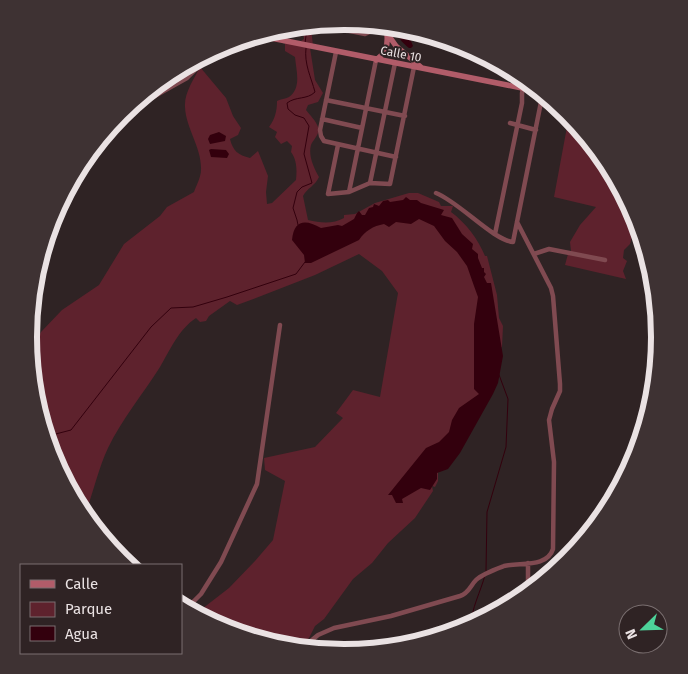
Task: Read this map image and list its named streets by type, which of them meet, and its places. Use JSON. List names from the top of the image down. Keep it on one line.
{"streets":{"main road":["Calle 10"]},"legend":["Calle","Parque","Agua"],"north":"bottom left"}
